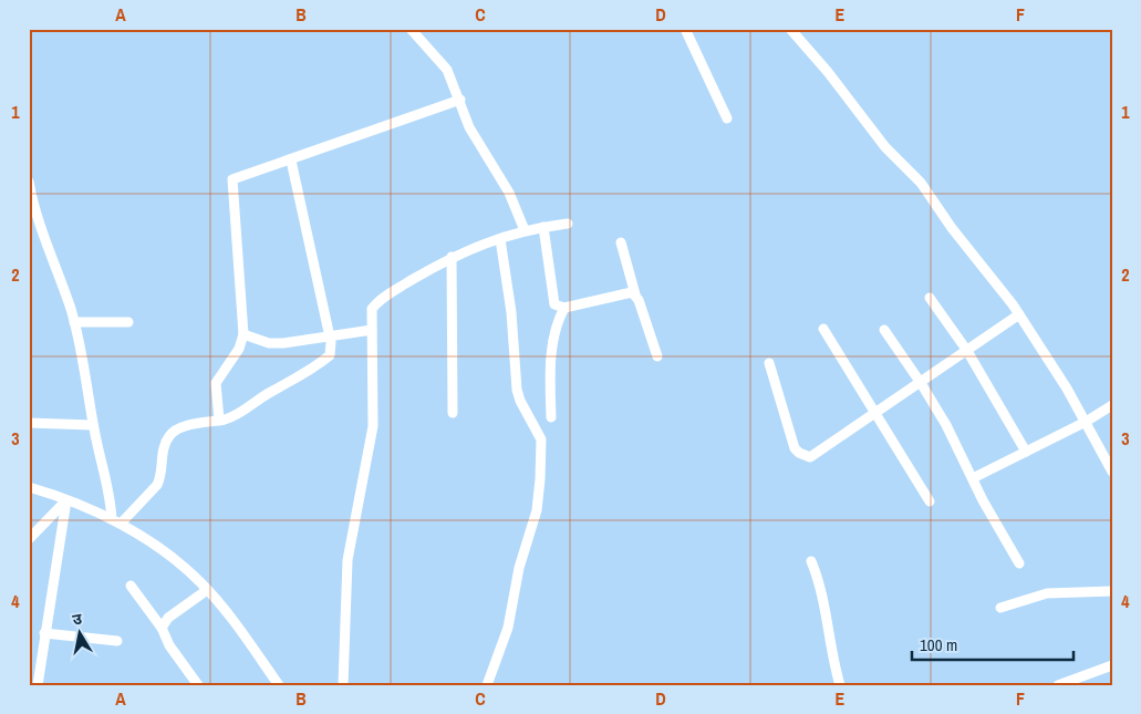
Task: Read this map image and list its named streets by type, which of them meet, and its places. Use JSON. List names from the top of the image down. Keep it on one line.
{"scale_bar":"100 m","north":"top","grid":{"columns":["A","B","C","D","E","F"],"rows":["1","2","3","4"]}}
